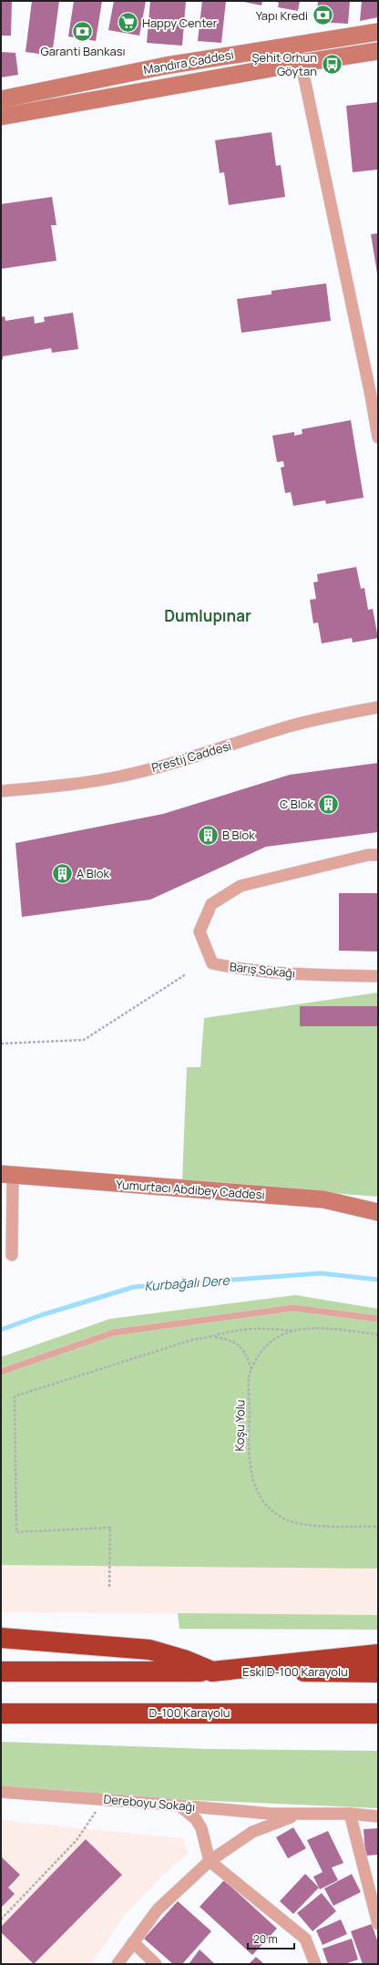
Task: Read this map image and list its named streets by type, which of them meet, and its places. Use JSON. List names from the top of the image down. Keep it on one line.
{"streets":{"highway":["Eski D-100 Karayolu","D-100 Karayolu"],"main road":["Mandıra Caddesi","Yumurtacı Abdibey Caddesi"],"street":["Prestij Caddesi","Barış Sokağı","Dereboyu Sokağı"],"path":["Koşu Yolu"]},"districts":["Dumlupınar"],"water":["Kurbağalı Dere"],"places":{"bank":["Yapı Kredi","Garanti Bankası"],"supermarket":["Happy Center"],"bus stop":["Şehit Orhun Göytan"],"building":["C Blok","B Blok","A Blok"]},"scale_bar":"20 m"}
